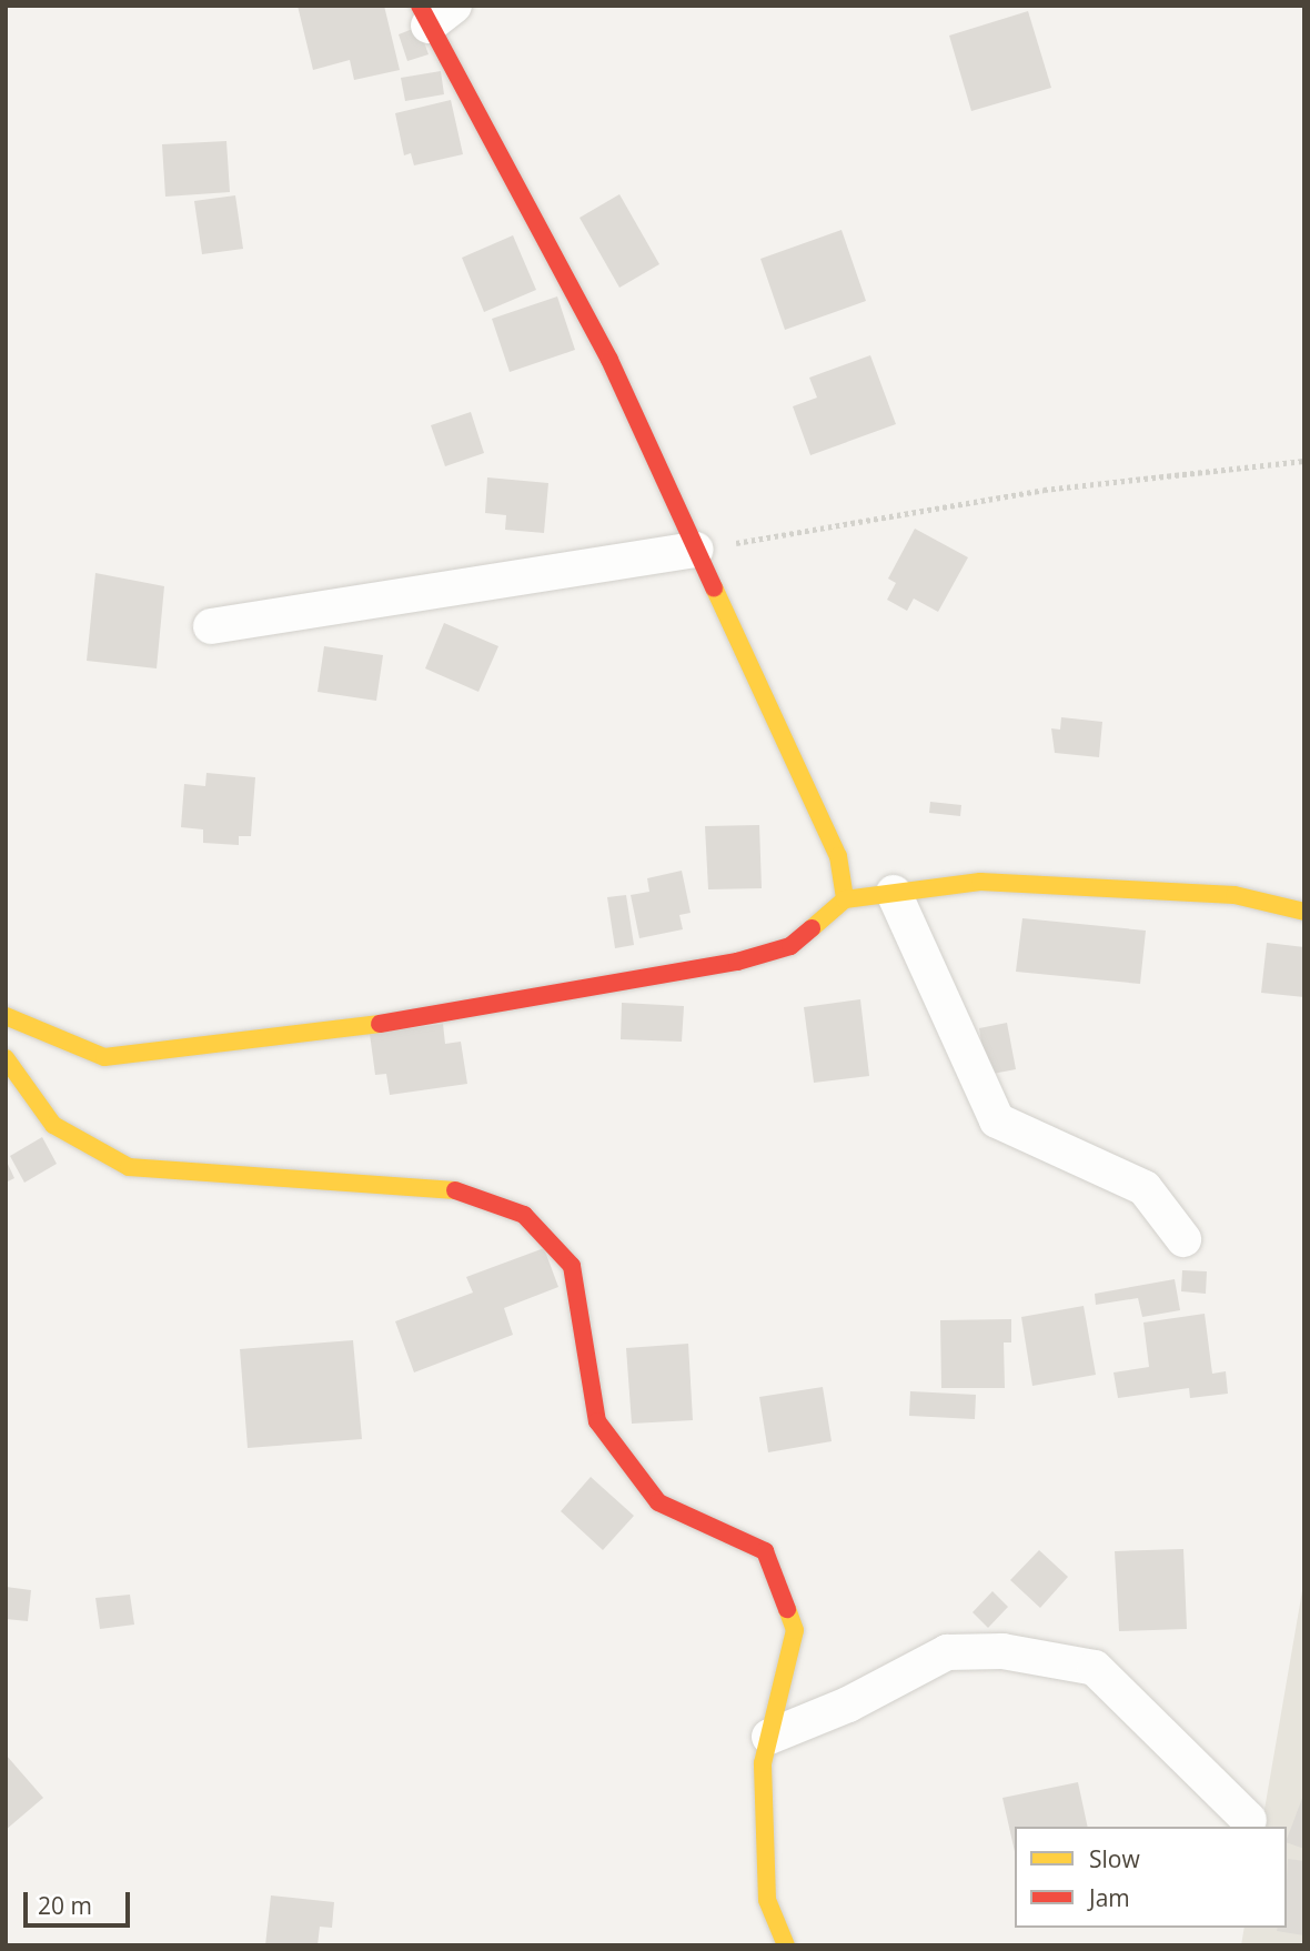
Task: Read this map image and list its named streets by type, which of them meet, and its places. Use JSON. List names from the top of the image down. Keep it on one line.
{"legend":["Slow","Jam"],"scale_bar":"20 m"}
